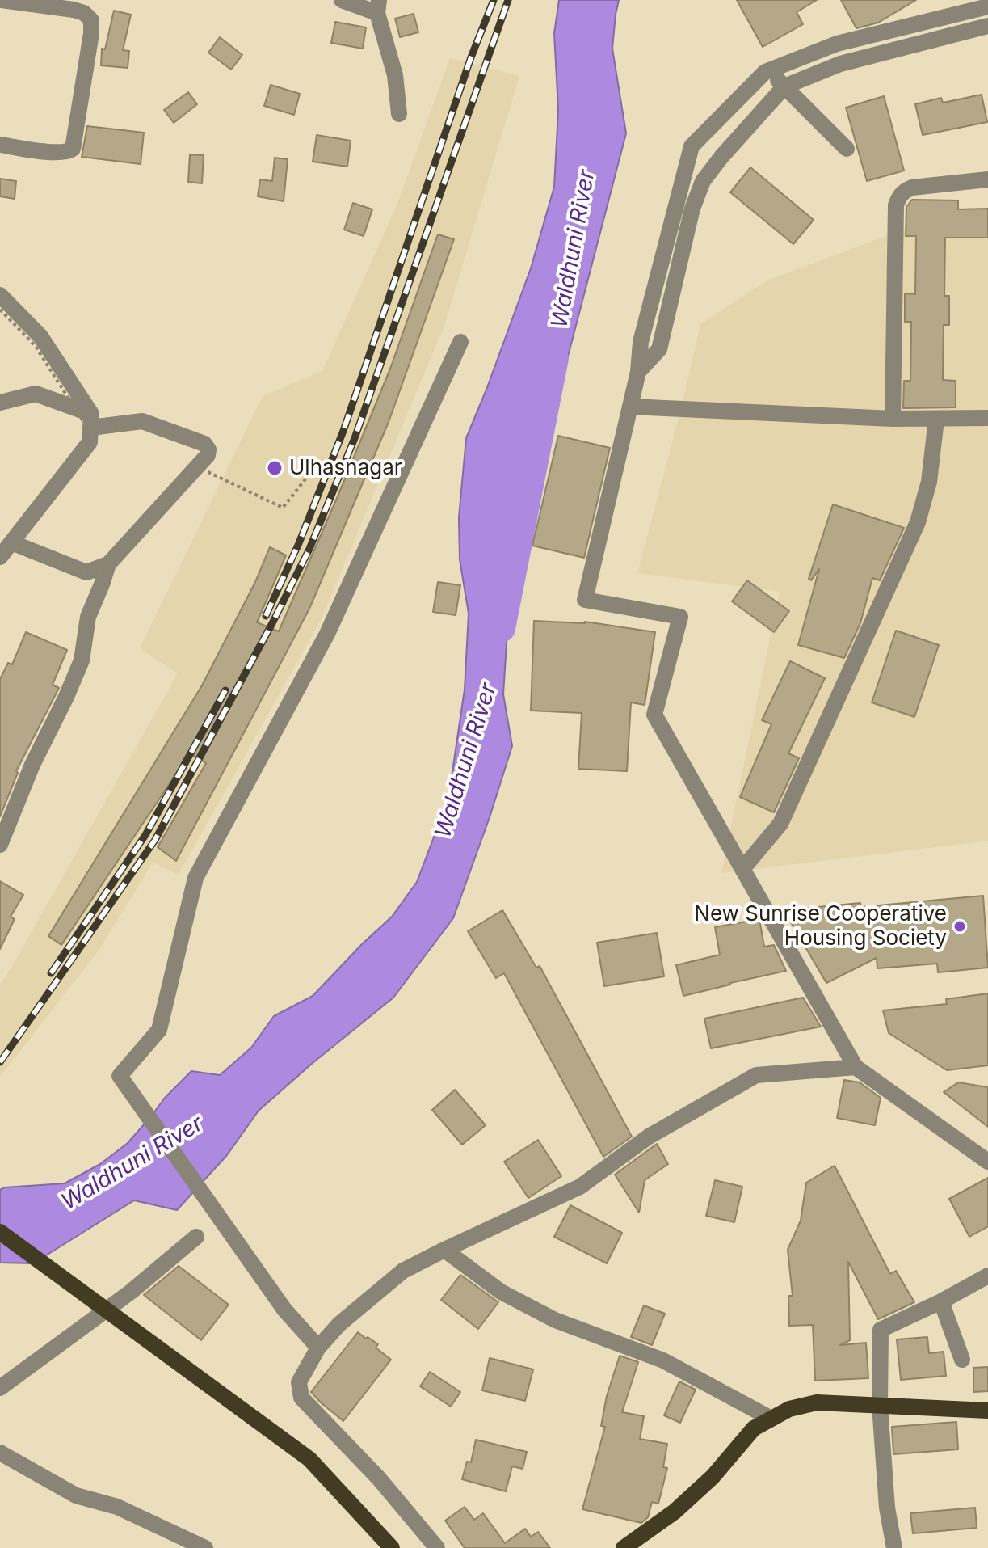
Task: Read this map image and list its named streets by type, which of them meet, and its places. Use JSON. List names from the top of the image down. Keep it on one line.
{"water":["Waldhuni River"],"places":["Ulhasnagar","New Sunrise Cooperative Housing Society"]}
